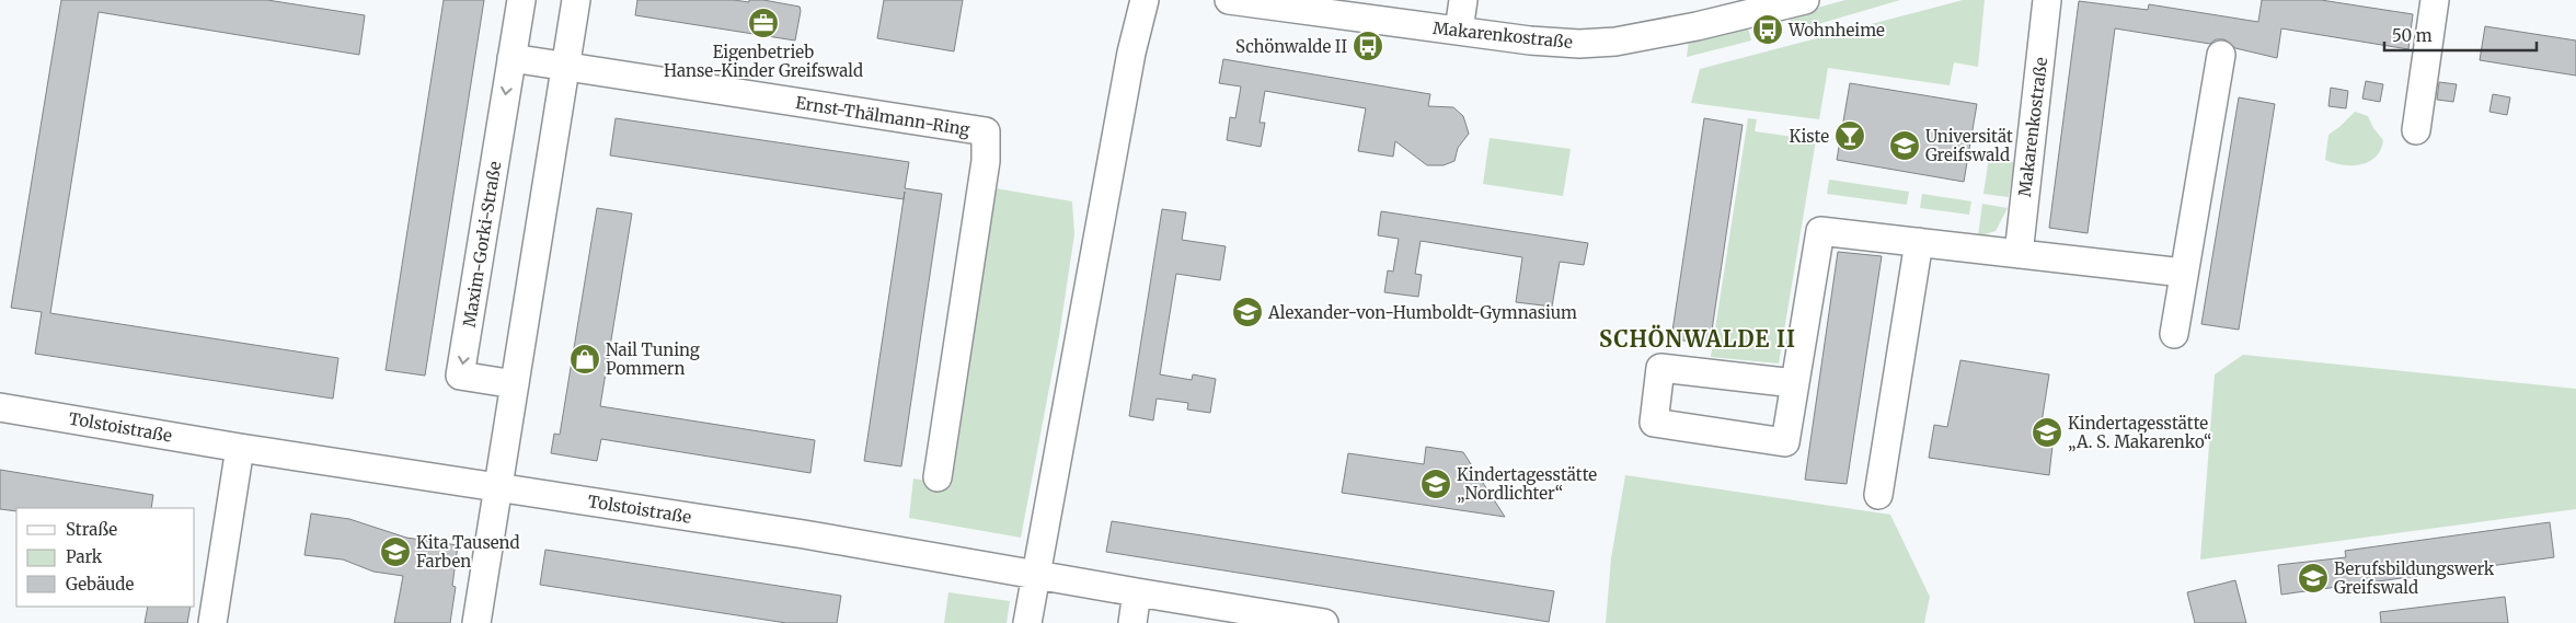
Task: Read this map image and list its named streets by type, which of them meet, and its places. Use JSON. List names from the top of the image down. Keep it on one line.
{"streets":{"street":["Makarenkostraße","Ernst-Thälmann-Ring","Maxim-Gorki-Straße","Tolstoistraße"]},"districts":["SCHÖNWALDE II"],"places":{"office":["Eigenbetrieb Hanse-Kinder Greifswald"],"bus stop":["Wohnheime","Schönwalde II"],"bar":["Kiste"],"school or university":["Universität Greifswald","Alexander-von-Humboldt-Gymnasium","Kindertagesstätte „A. S. Makarenko“","Kindertagesstätte „Nordlichter“","Kita Tausend Farben","Berufsbildungswerk Greifswald"],"shop":["Nail Tuning Pommern"]},"legend":["Straße","Park","Gebäude"],"scale_bar":"50 m"}
